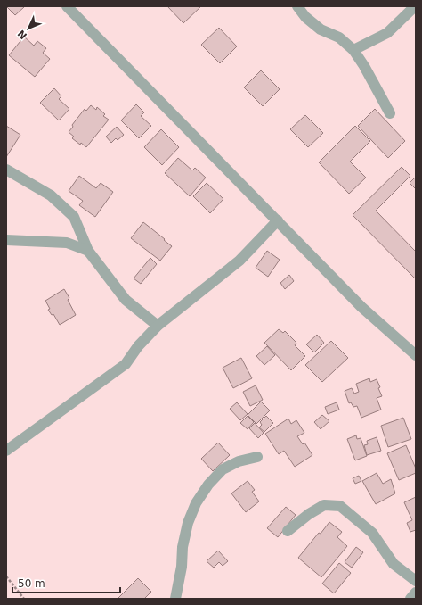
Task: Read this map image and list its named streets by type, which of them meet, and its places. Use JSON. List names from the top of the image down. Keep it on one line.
{"scale_bar":"50 m","north":"bottom left"}
